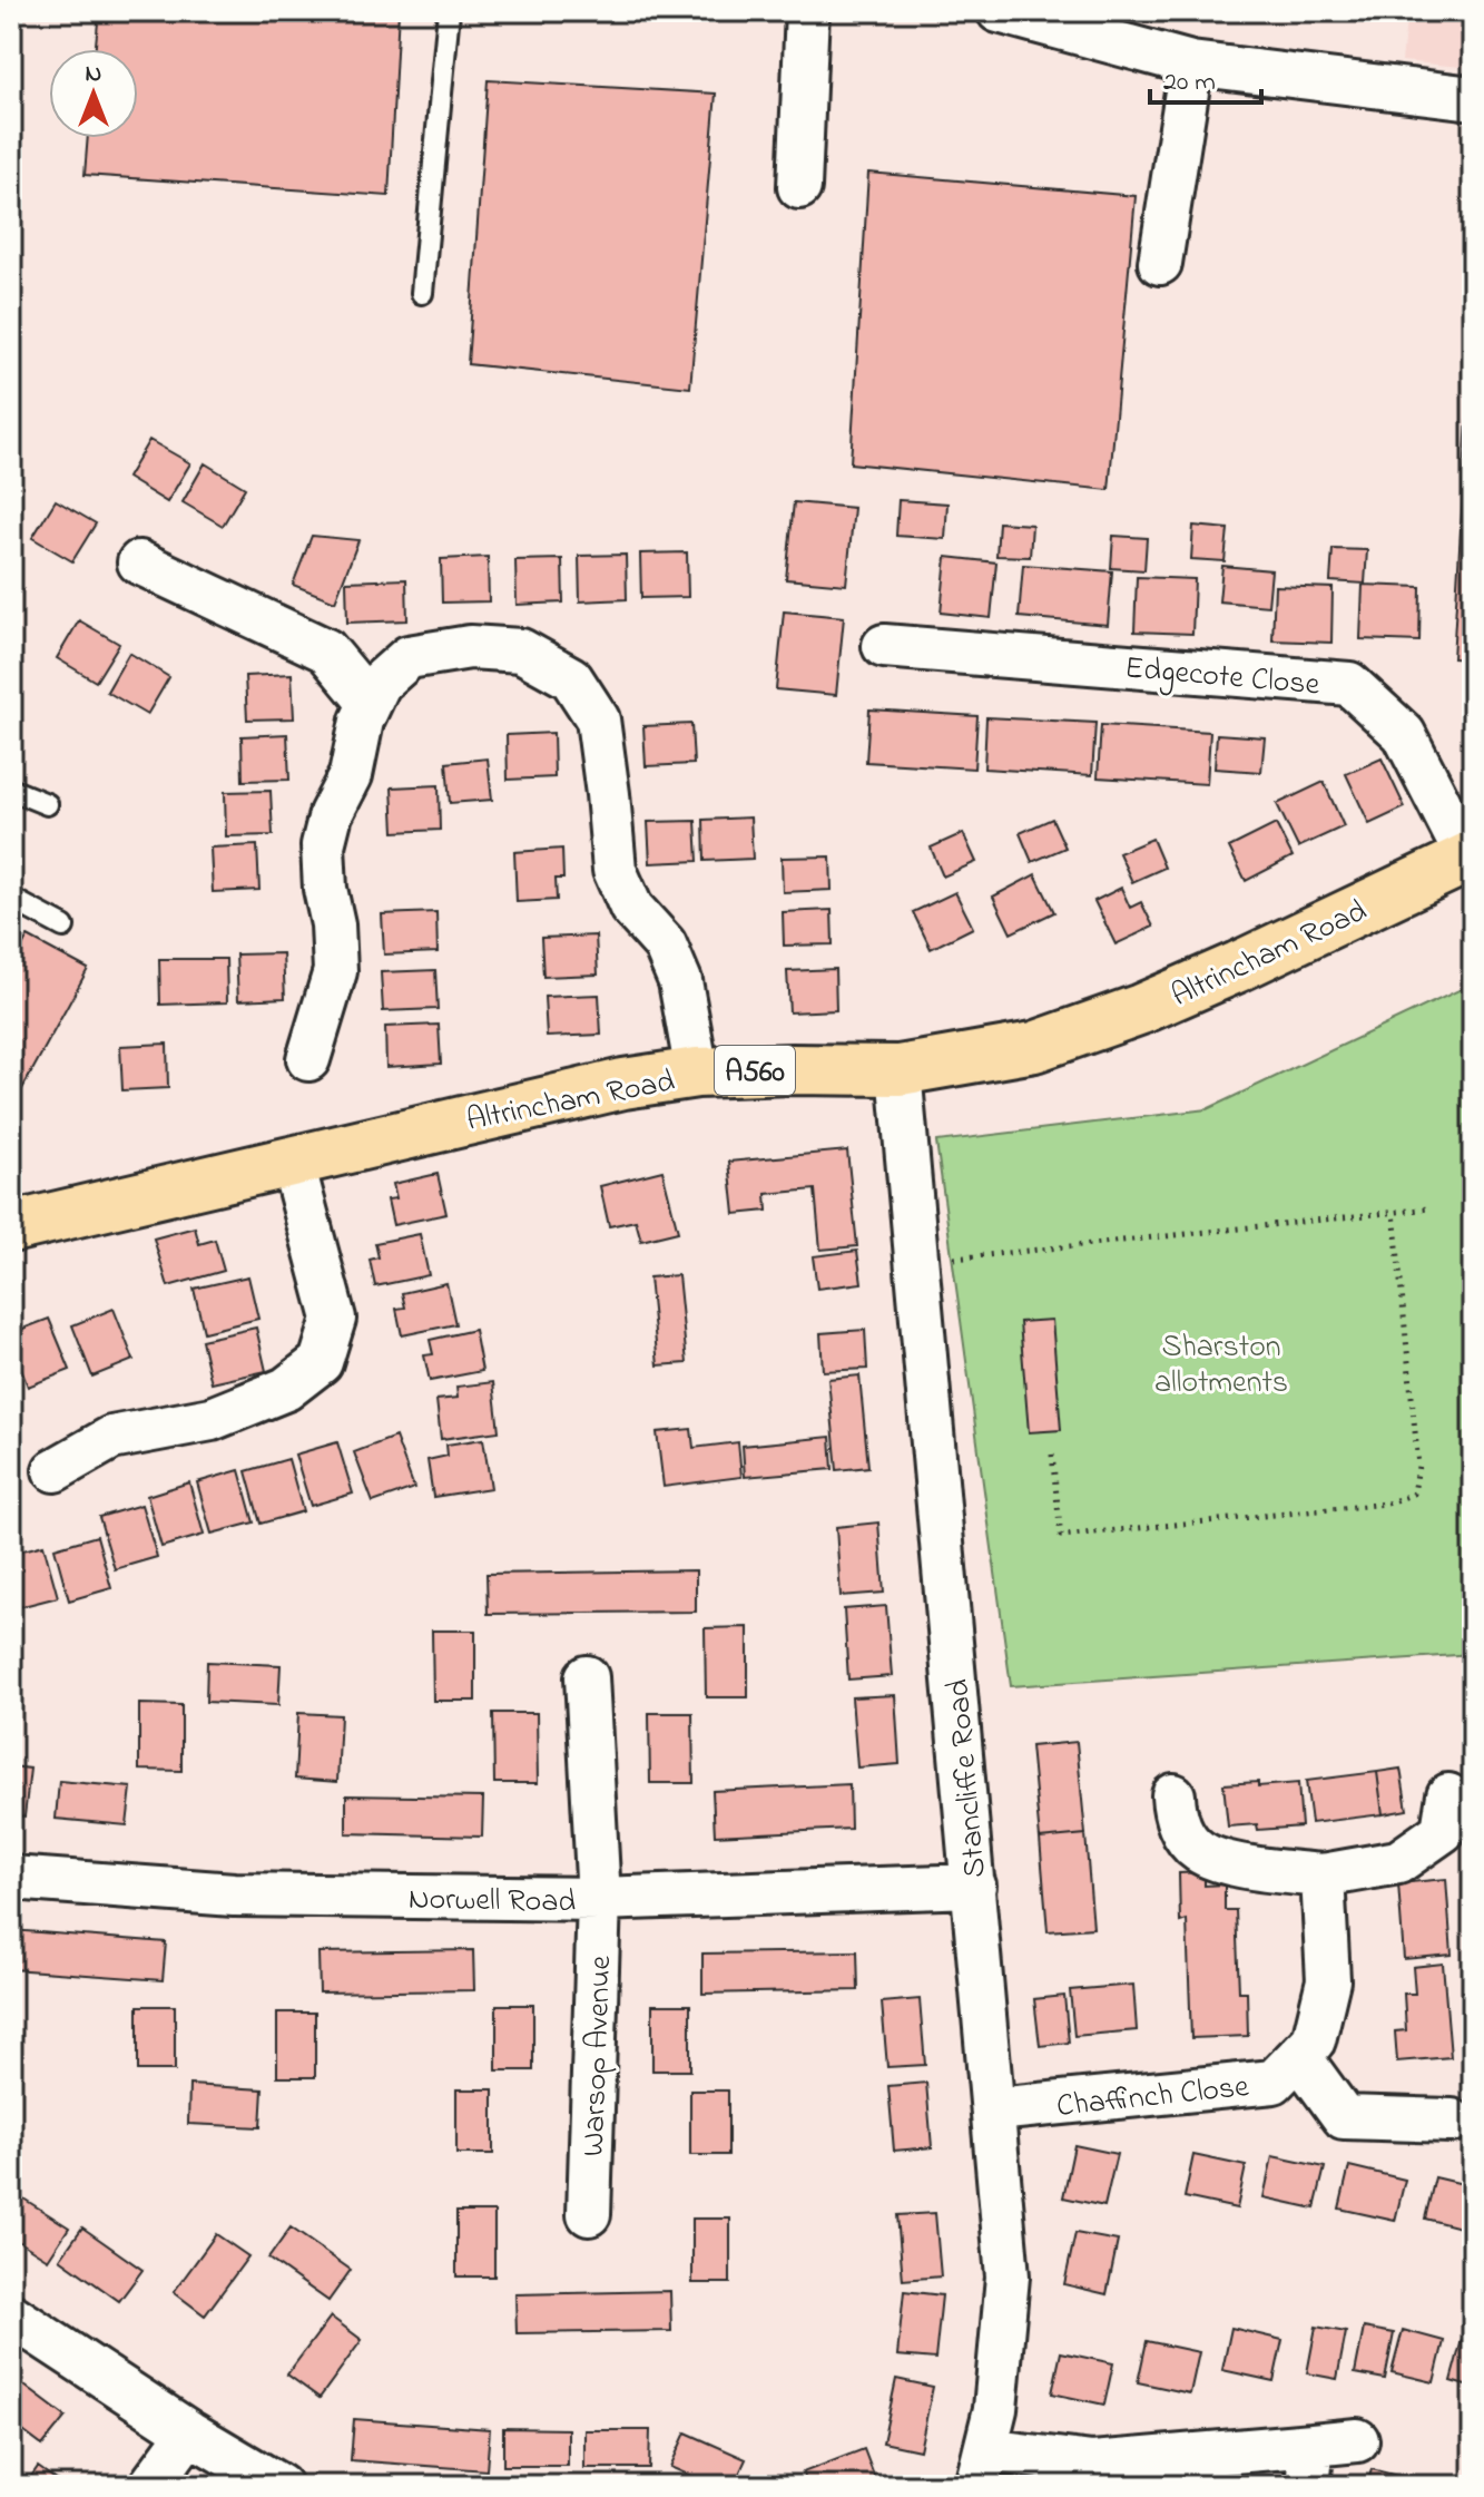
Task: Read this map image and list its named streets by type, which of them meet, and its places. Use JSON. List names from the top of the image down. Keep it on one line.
{"streets":{"main road":["Altrincham Road","A560"],"street":["Edgecote Close","Stancliffe Road","Norwell Road","Warsop Avenue","Chaffinch Close"]},"crossings":[["Edgecote Close","Altrincham Road"],["Altrincham Road","Stancliffe Road"],["Stancliffe Road","Norwell Road"],["Stancliffe Road","Chaffinch Close"],["Norwell Road","Warsop Avenue"]],"parks":["Sharston allotments"],"scale_bar":"20 m","north":"top"}
